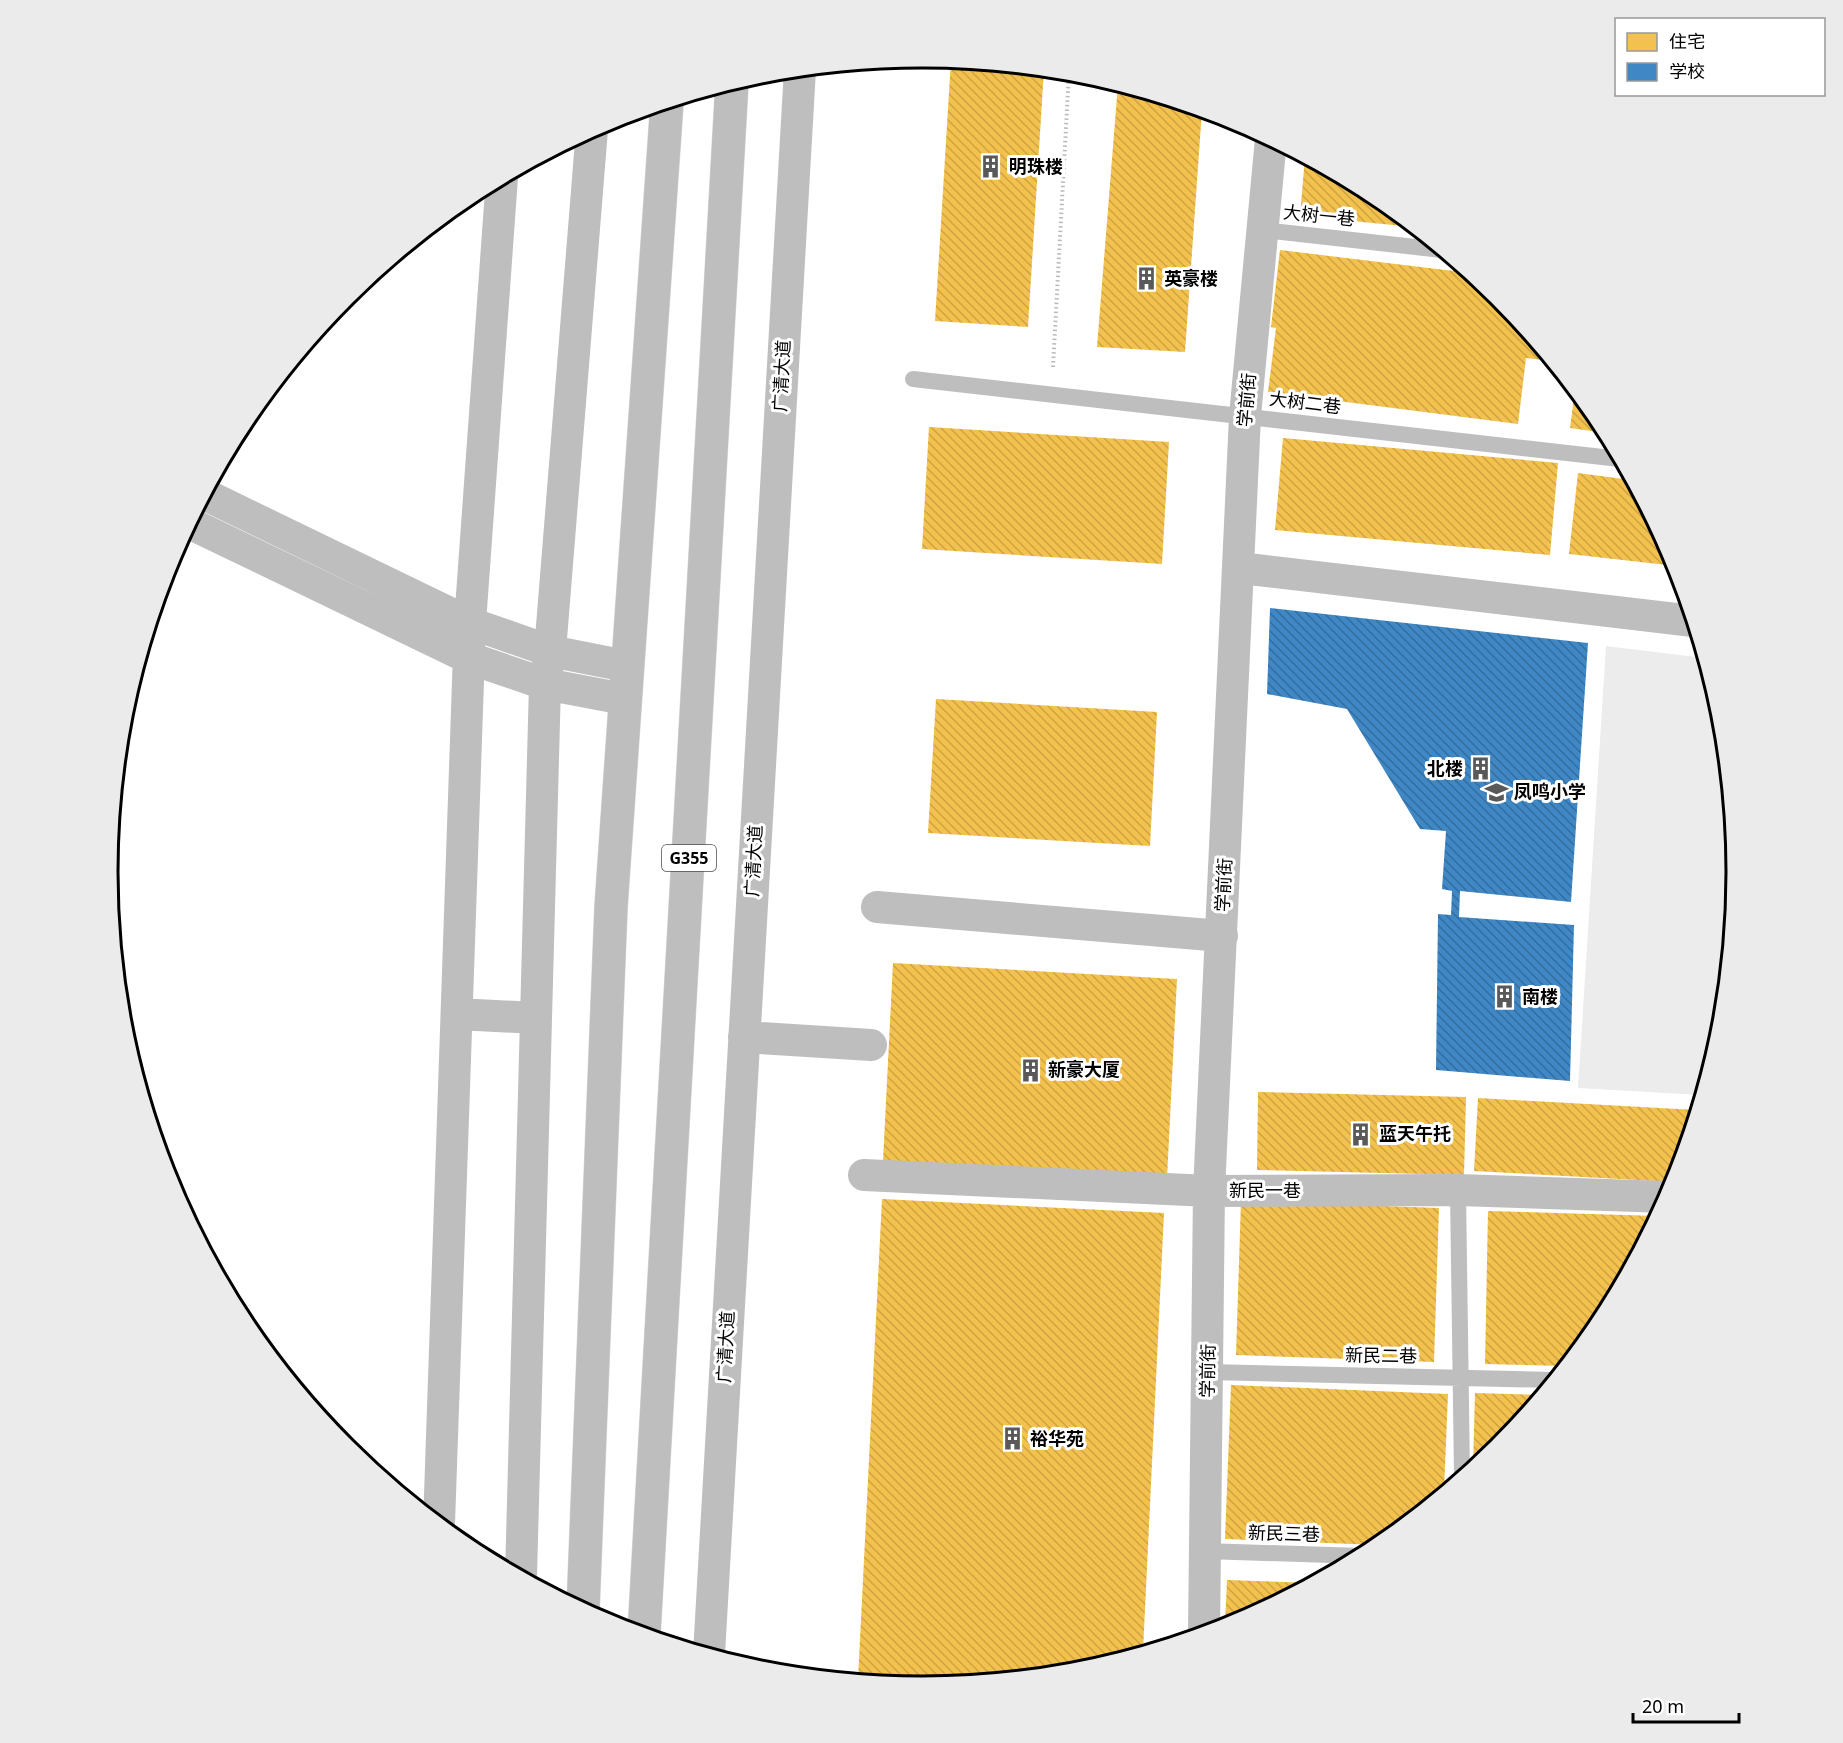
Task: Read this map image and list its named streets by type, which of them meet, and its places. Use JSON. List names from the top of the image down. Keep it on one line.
{"streets":{"highway":["G355"],"street":["广清大道","学前街","新民一巷"],"lane":["大树一巷","大树二巷","新民二巷","新民三巷"]},"crossings":[["大树一巷","学前街"],["学前街","大树二巷"],["学前街","新民一巷"],["学前街","新民二巷"],["学前街","新民三巷"]],"places":{"building":["明珠楼","英豪楼","北楼","南楼","新豪大厦","蓝天午托","裕华苑"],"school or university":["凤鸣小学"]},"legend":["住宅","学校"],"scale_bar":"20 m"}
